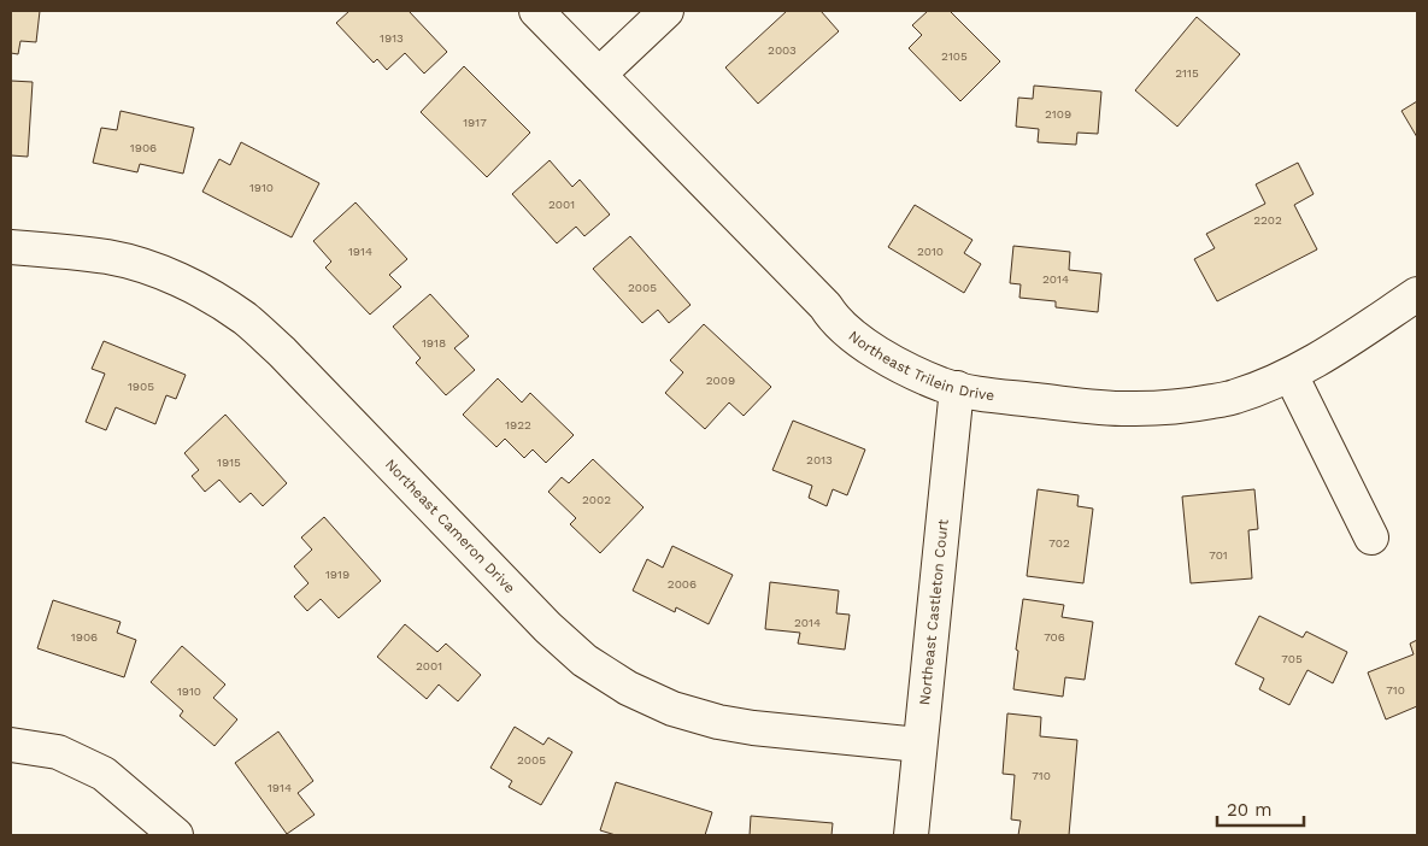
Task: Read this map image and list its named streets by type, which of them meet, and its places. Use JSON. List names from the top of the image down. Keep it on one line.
{"streets":{"street":["Northeast Trilein Drive","Northeast Cameron Drive","Northeast Castleton Court"]},"crossings":[["Northeast Trilein Drive","Northeast Castleton Court"],["Northeast Cameron Drive","Northeast Castleton Court"]],"house_numbers":["1913","2003","2105","2115","2109","1917","1906","1910","2001","2202","1914","2010","2014","2005","1918","2009","1905","1922","2013","1915","2002","702","701","1919","2006","2014","1906","706","705","2001","710","1910","2005","710","1914"],"scale_bar":"20 m"}
